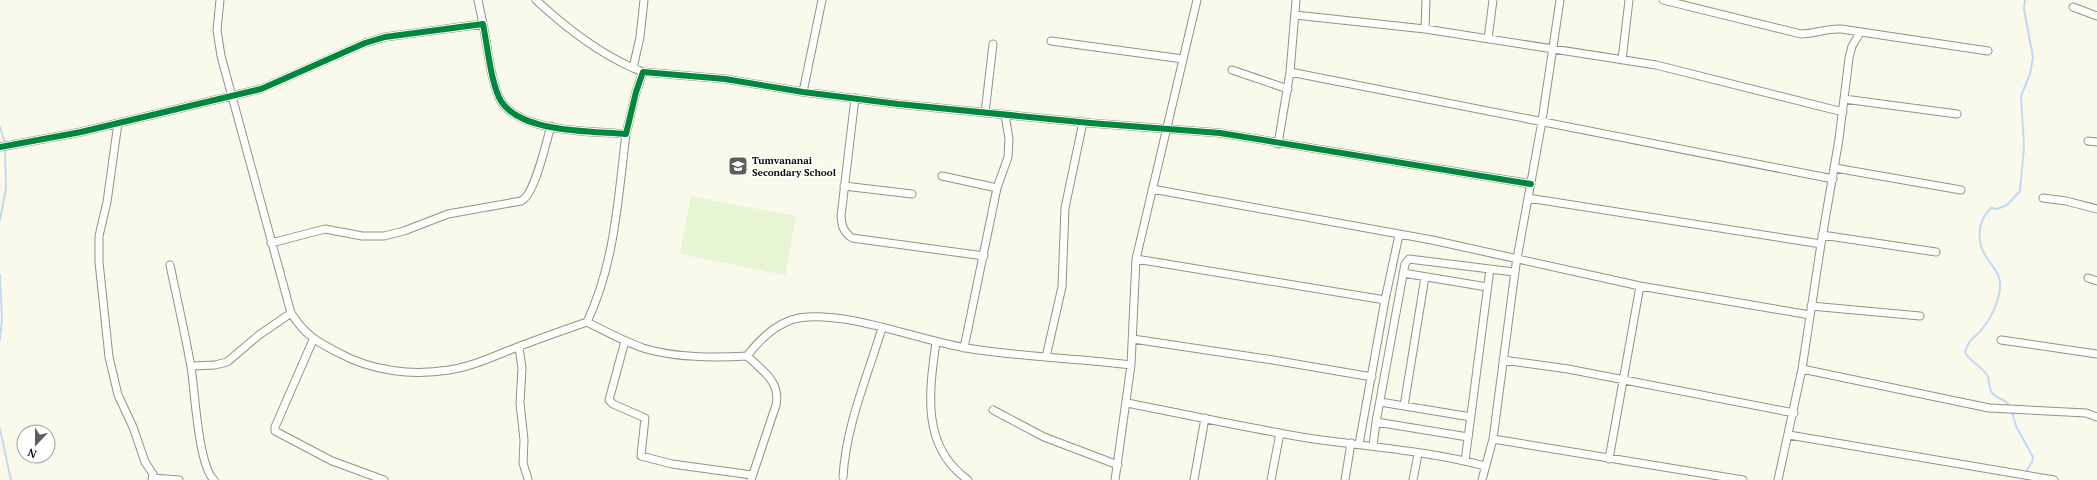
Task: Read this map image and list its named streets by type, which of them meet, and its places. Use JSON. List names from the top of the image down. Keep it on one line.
{"places":{"school or university":["Tumvananai Secondary School"]},"north":"bottom"}
